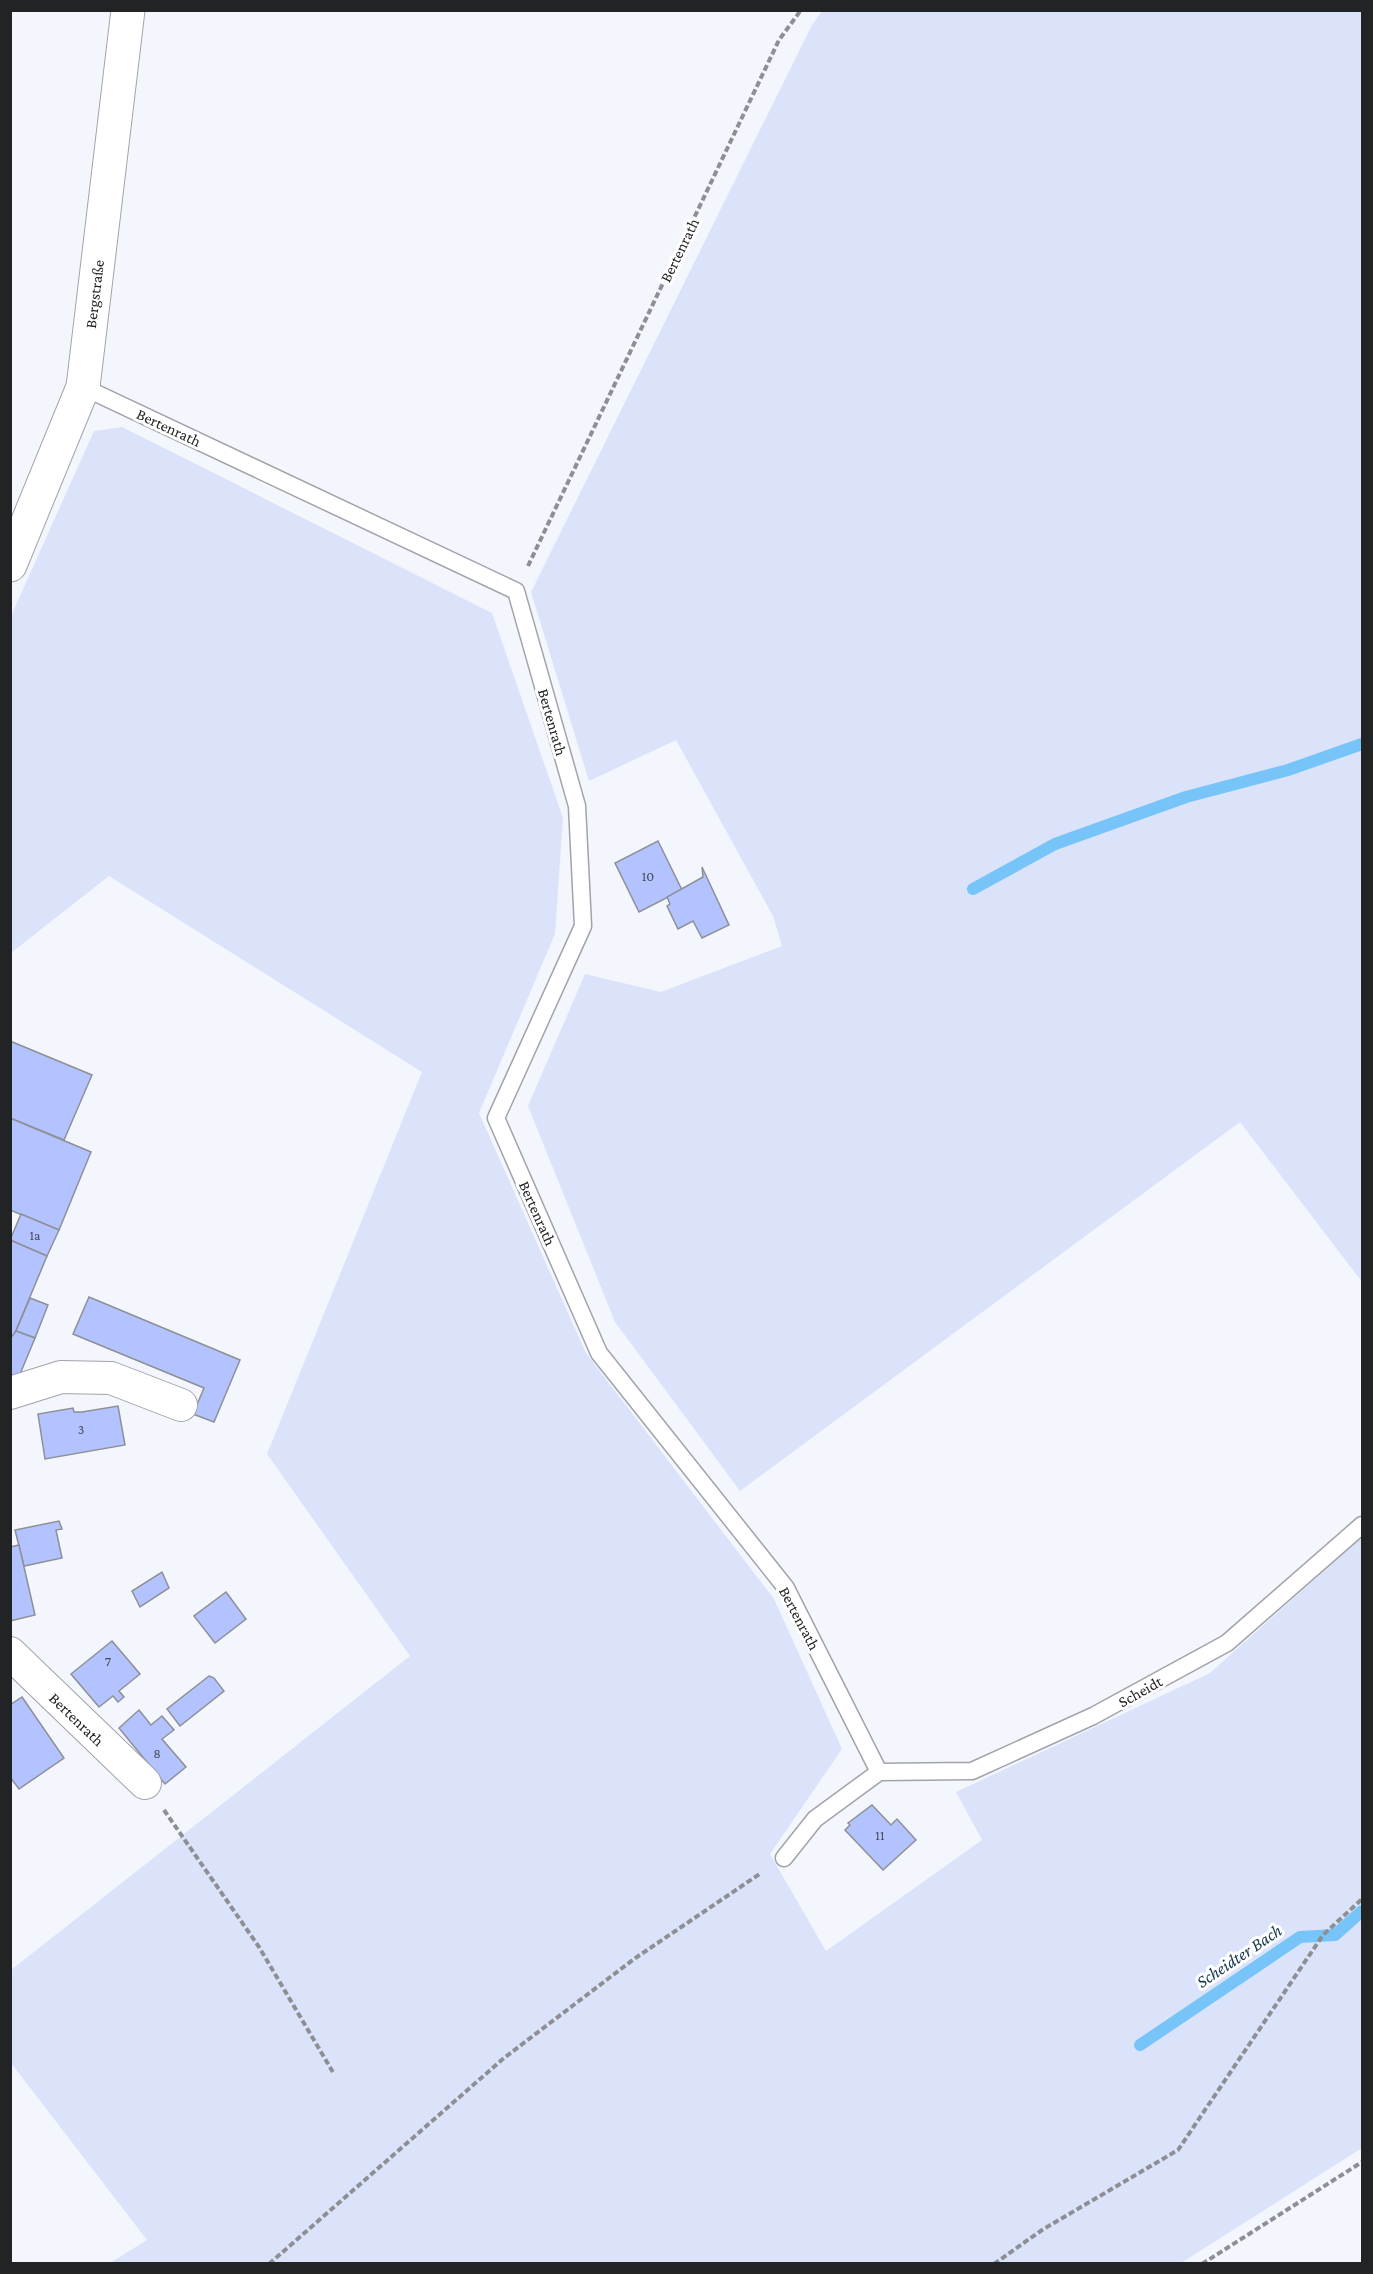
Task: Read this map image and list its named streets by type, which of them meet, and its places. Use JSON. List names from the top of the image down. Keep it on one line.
{"streets":{"street":["Bertenrath","Bergstraße"],"lane":["Scheidt"]},"crossings":[["Bertenrath","Bergstraße"],["Bertenrath","Scheidt"]],"water":["Scheidter Bach"],"house_numbers":["10","1a","3","7","8","11"]}
